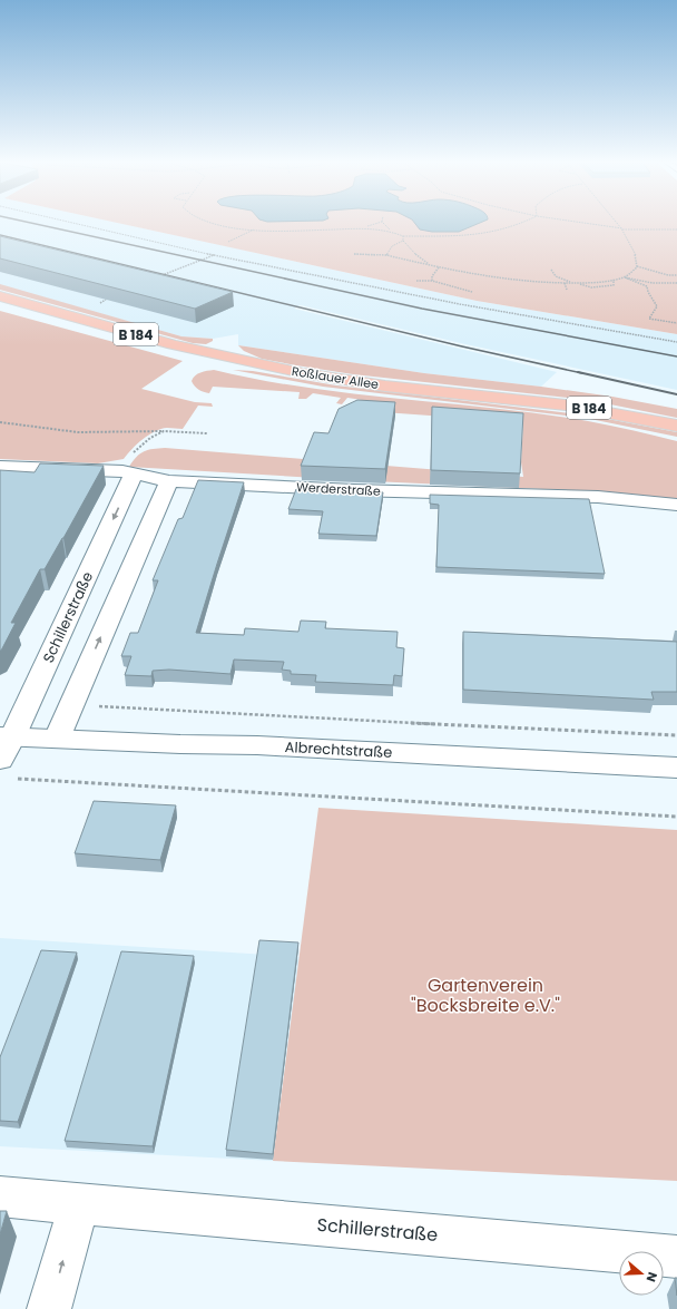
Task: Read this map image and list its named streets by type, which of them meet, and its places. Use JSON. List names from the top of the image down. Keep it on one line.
{"streets":{"main road":["B 184","Roßlauer Allee"],"street":["Werderstraße","Schillerstraße","Albrechtstraße"]},"crossings":[["Werderstraße","Schillerstraße"],["Schillerstraße","Albrechtstraße"]],"parks":["Gartenverein \"Bocksbreite e.V.\""],"north":"right"}
